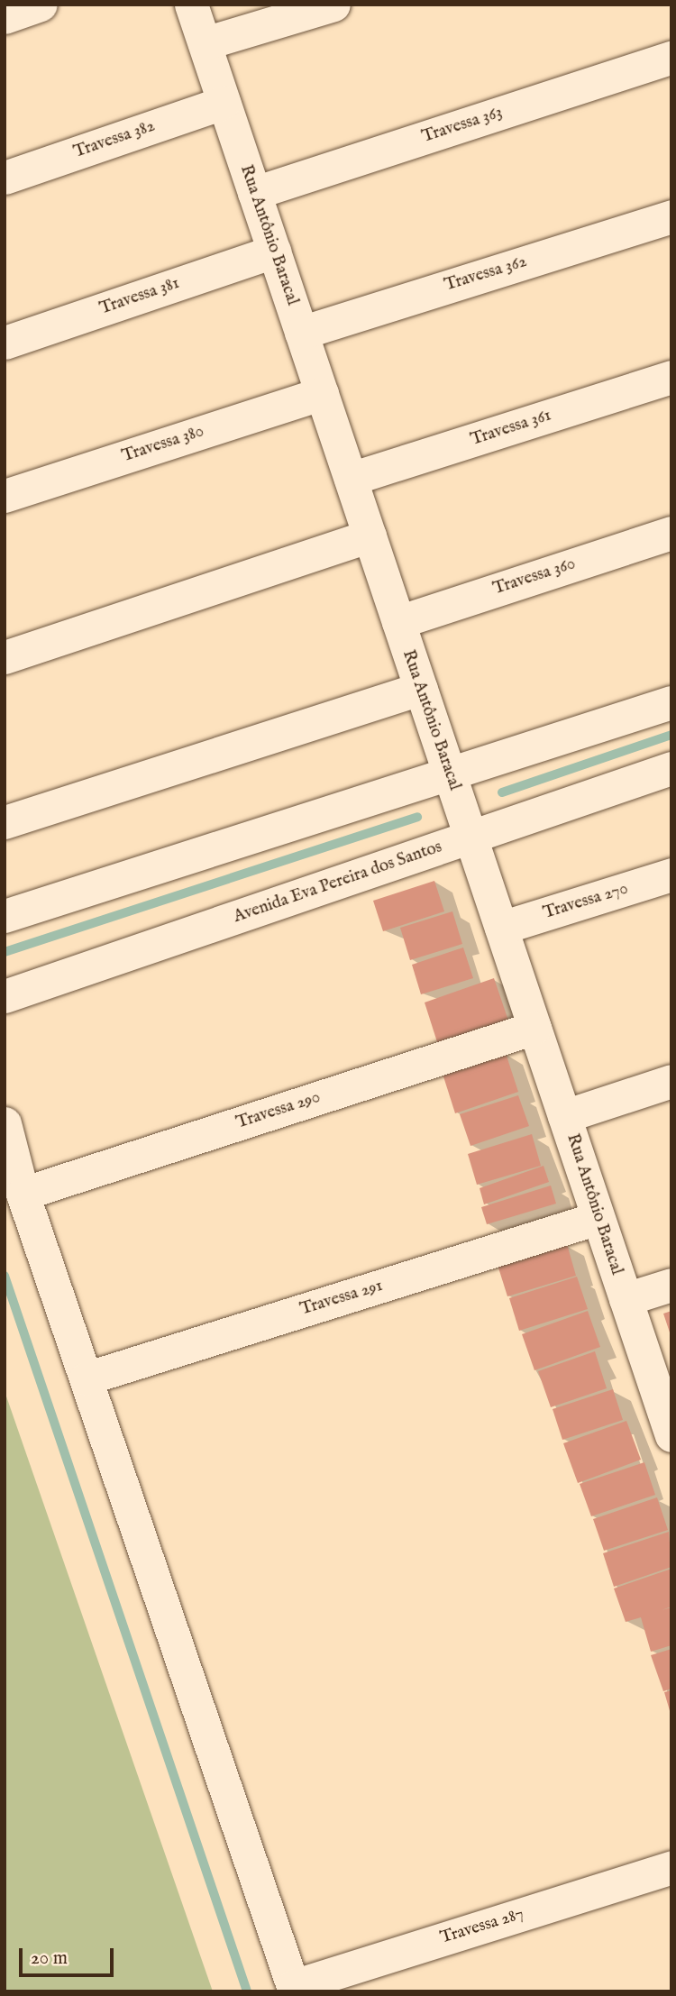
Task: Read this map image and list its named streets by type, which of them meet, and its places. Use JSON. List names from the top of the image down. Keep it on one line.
{"streets":{"street":["Travessa 363","Travessa 382","Rua Antônio Baracal","Travessa 362","Travessa 381","Travessa 361","Travessa 380","Travessa 360","Avenida Eva Pereira dos Santos","Travessa 270","Travessa 290","Travessa 291","Travessa 287"]},"crossings":[["Travessa 363","Rua Antônio Baracal"],["Travessa 382","Rua Antônio Baracal"],["Rua Antônio Baracal","Travessa 362"],["Rua Antônio Baracal","Travessa 381"],["Rua Antônio Baracal","Travessa 361"],["Rua Antônio Baracal","Travessa 380"],["Rua Antônio Baracal","Travessa 360"],["Rua Antônio Baracal","Avenida Eva Pereira dos Santos"],["Rua Antônio Baracal","Travessa 270"],["Rua Antônio Baracal","Travessa 290"],["Rua Antônio Baracal","Travessa 291"]],"scale_bar":"20 m"}
